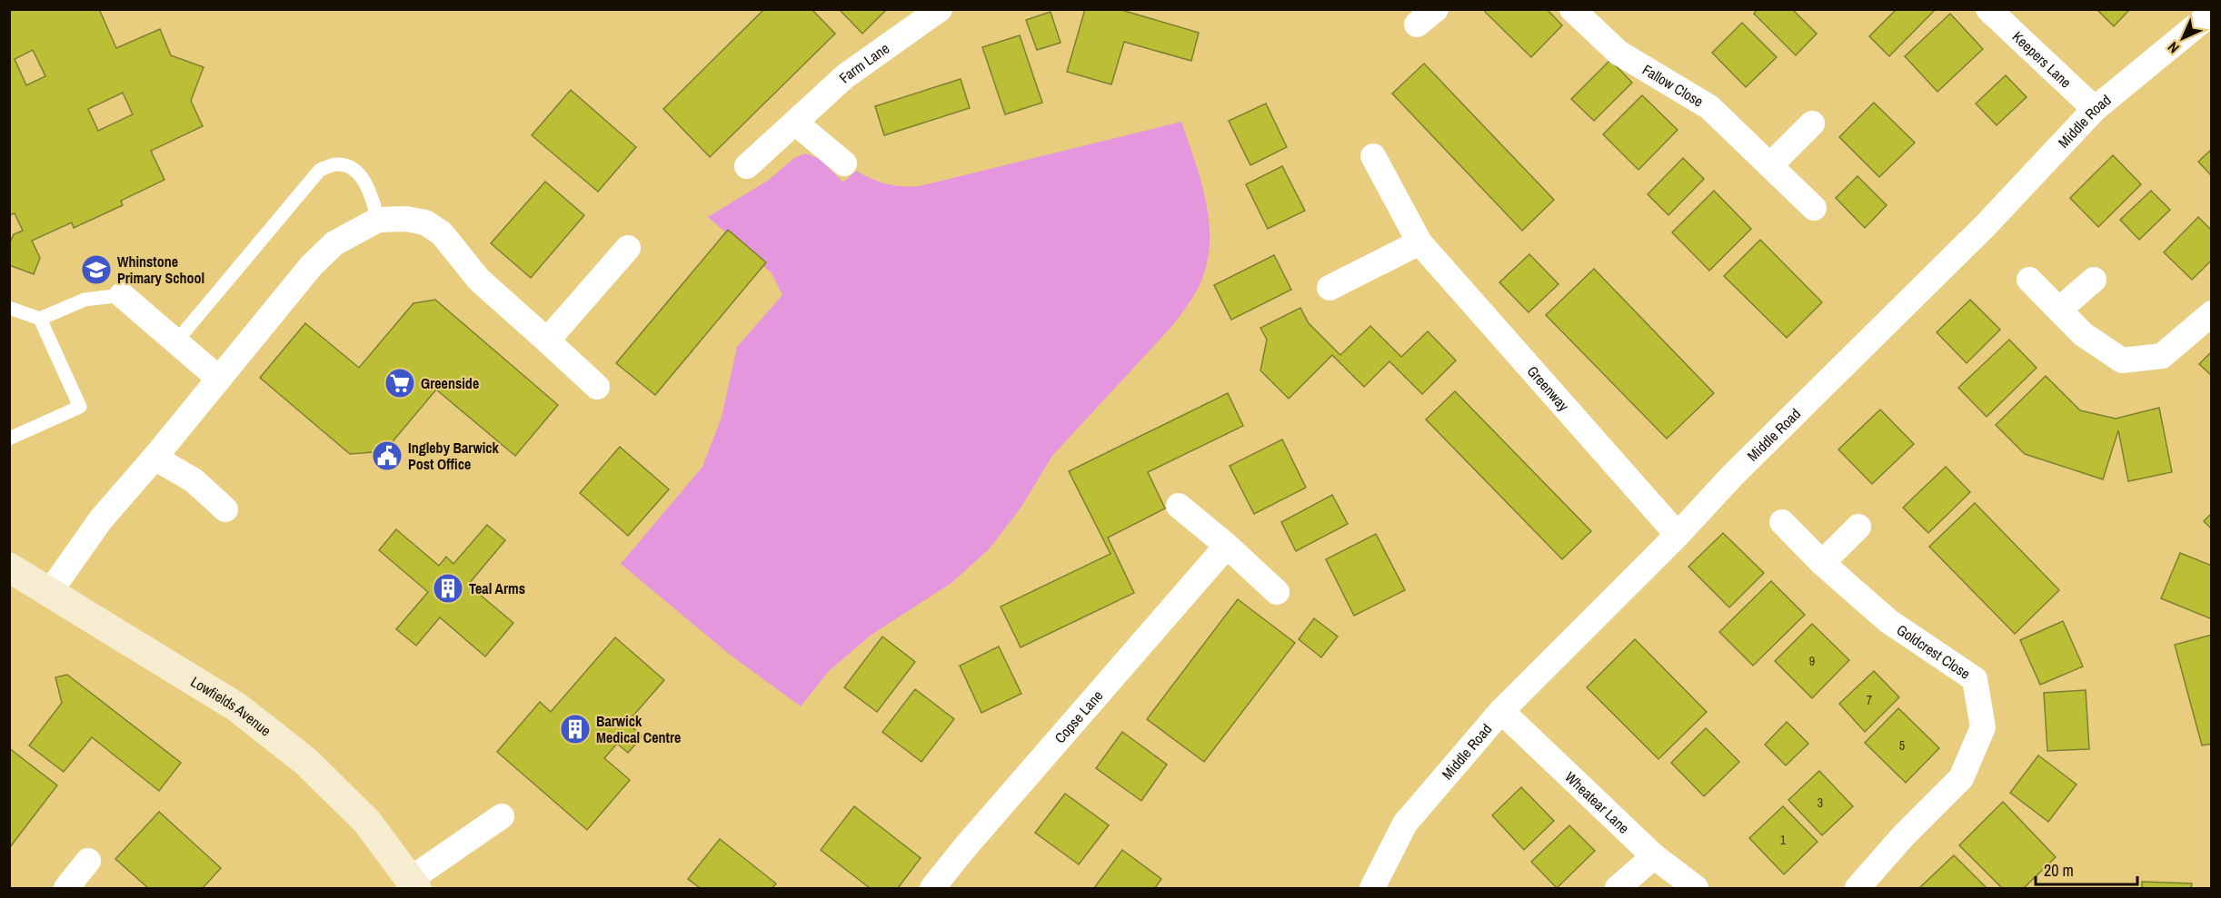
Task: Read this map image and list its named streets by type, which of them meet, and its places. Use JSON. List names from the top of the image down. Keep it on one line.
{"streets":{"street":["Keepers Lane","Farm Lane","Fallow Close","Middle Road","Greenway","Goldcrest Close","Lowfields Avenue","Copse Lane","Wheatear Lane"]},"crossings":[["Keepers Lane","Middle Road"],["Middle Road","Greenway"],["Middle Road","Wheatear Lane"]],"places":{"school or university":["Whinstone Primary School"],"supermarket":["Greenside"],"public building":["Ingleby Barwick Post Office"],"building":["Teal Arms","Barwick Medical Centre"]},"house_numbers":["9","7","5","3","1"],"scale_bar":"20 m","north":"bottom left"}
